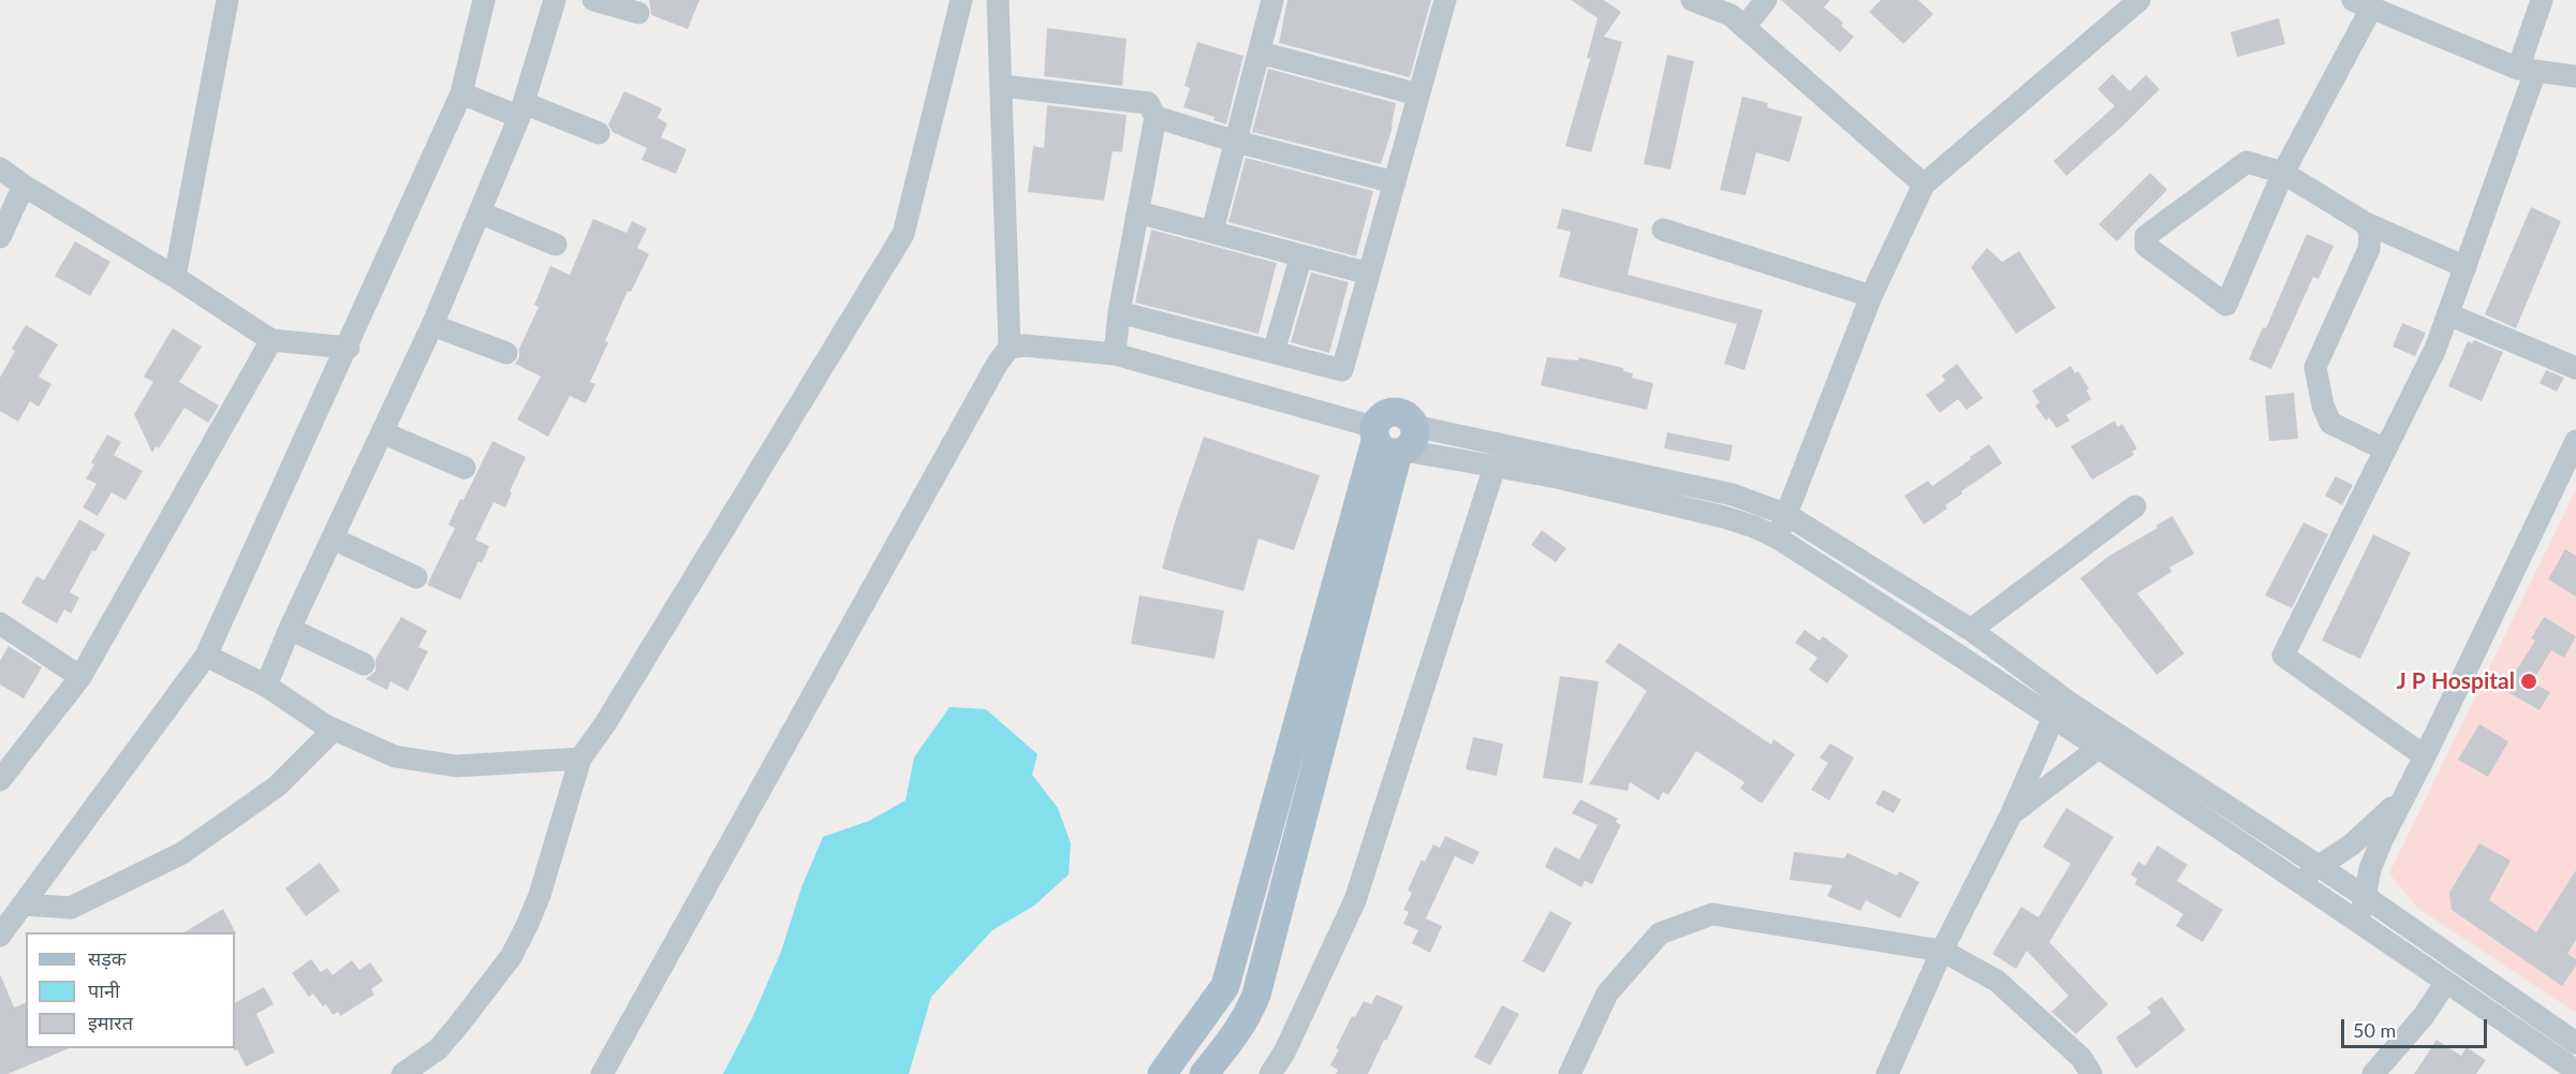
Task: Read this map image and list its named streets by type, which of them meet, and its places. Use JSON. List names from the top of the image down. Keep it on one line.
{"places":["J P Hospital"],"legend":["सड़क","पानी","इमारत"],"scale_bar":"50 m"}
